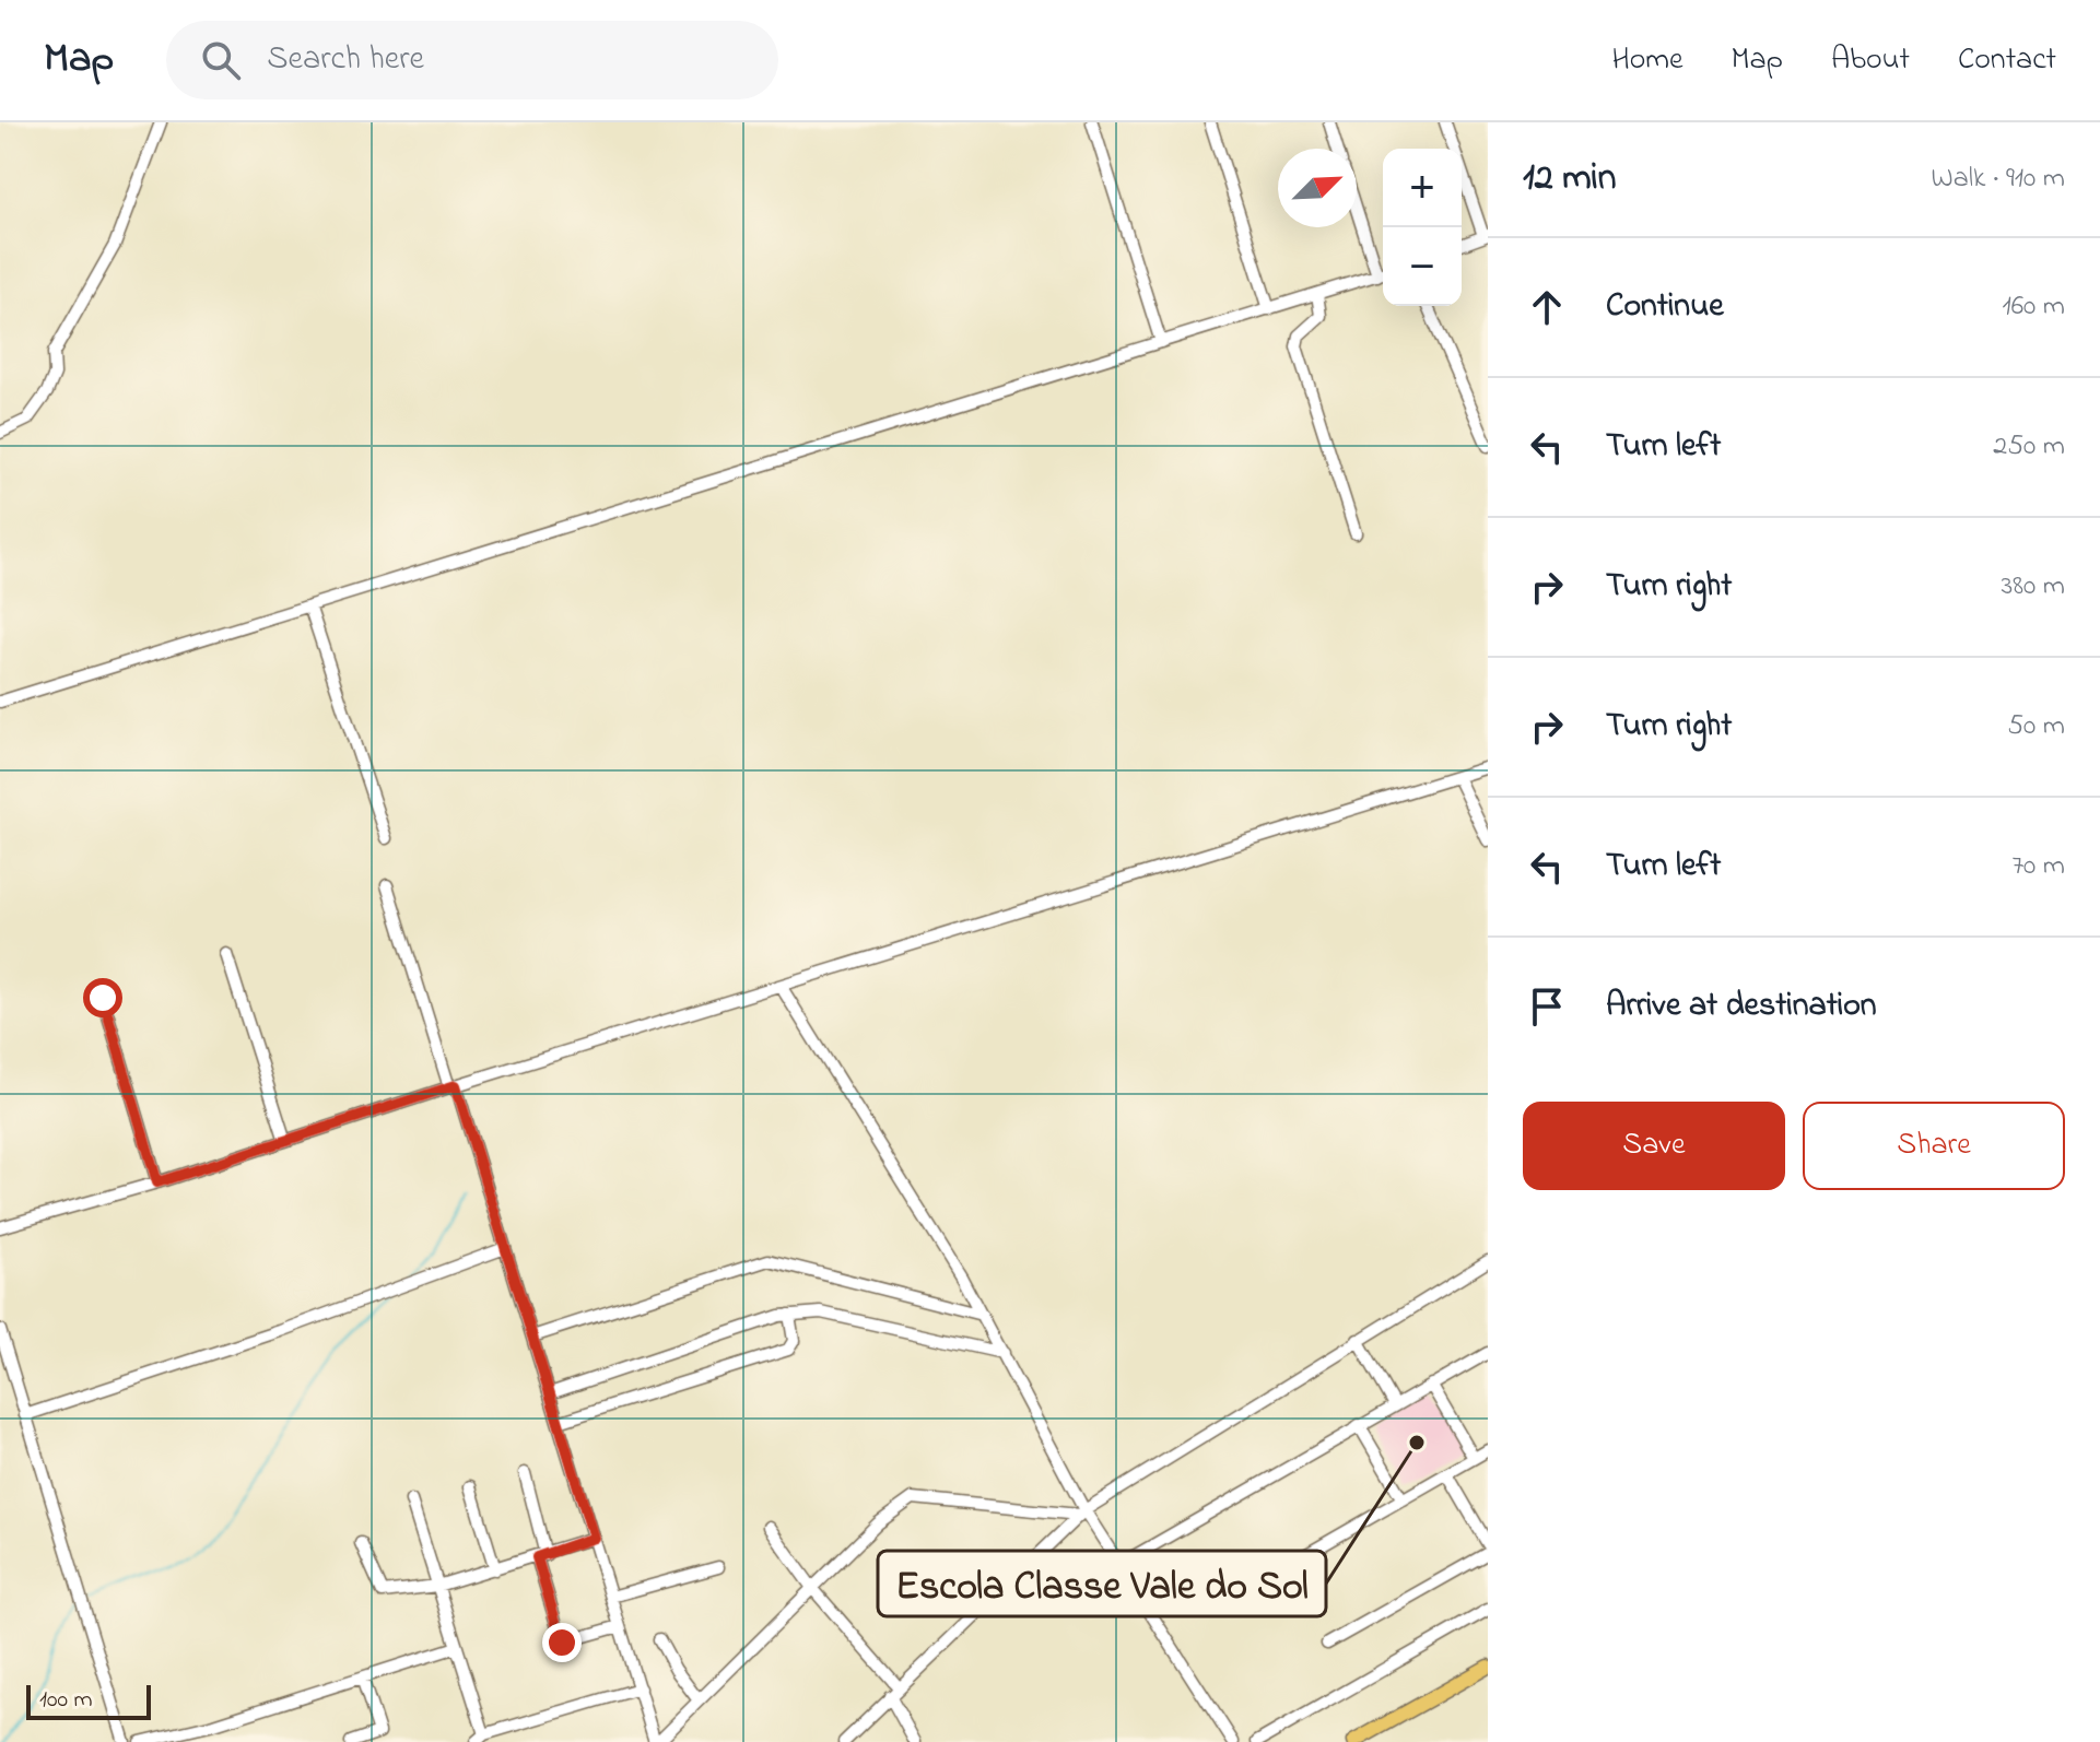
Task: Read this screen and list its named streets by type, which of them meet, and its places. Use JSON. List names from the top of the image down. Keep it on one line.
{"places":["Escola Classe Vale do Sol"],"scale_bar":"100 m","north":"top right","page":{"header":"Map","search":"Search here","nav":["Home","Map","About","Contact"],"heading":["12 min","Walk · 910 m"],"map_buttons":["+","−"],"list":[["Continue","160 m"],["Turn left","250 m"],["Turn right","380 m"],["Turn right","50 m"],["Turn left","70 m"],"Arrive at destination"],"buttons":["Save","Share"],"scale":"100 m"}}
